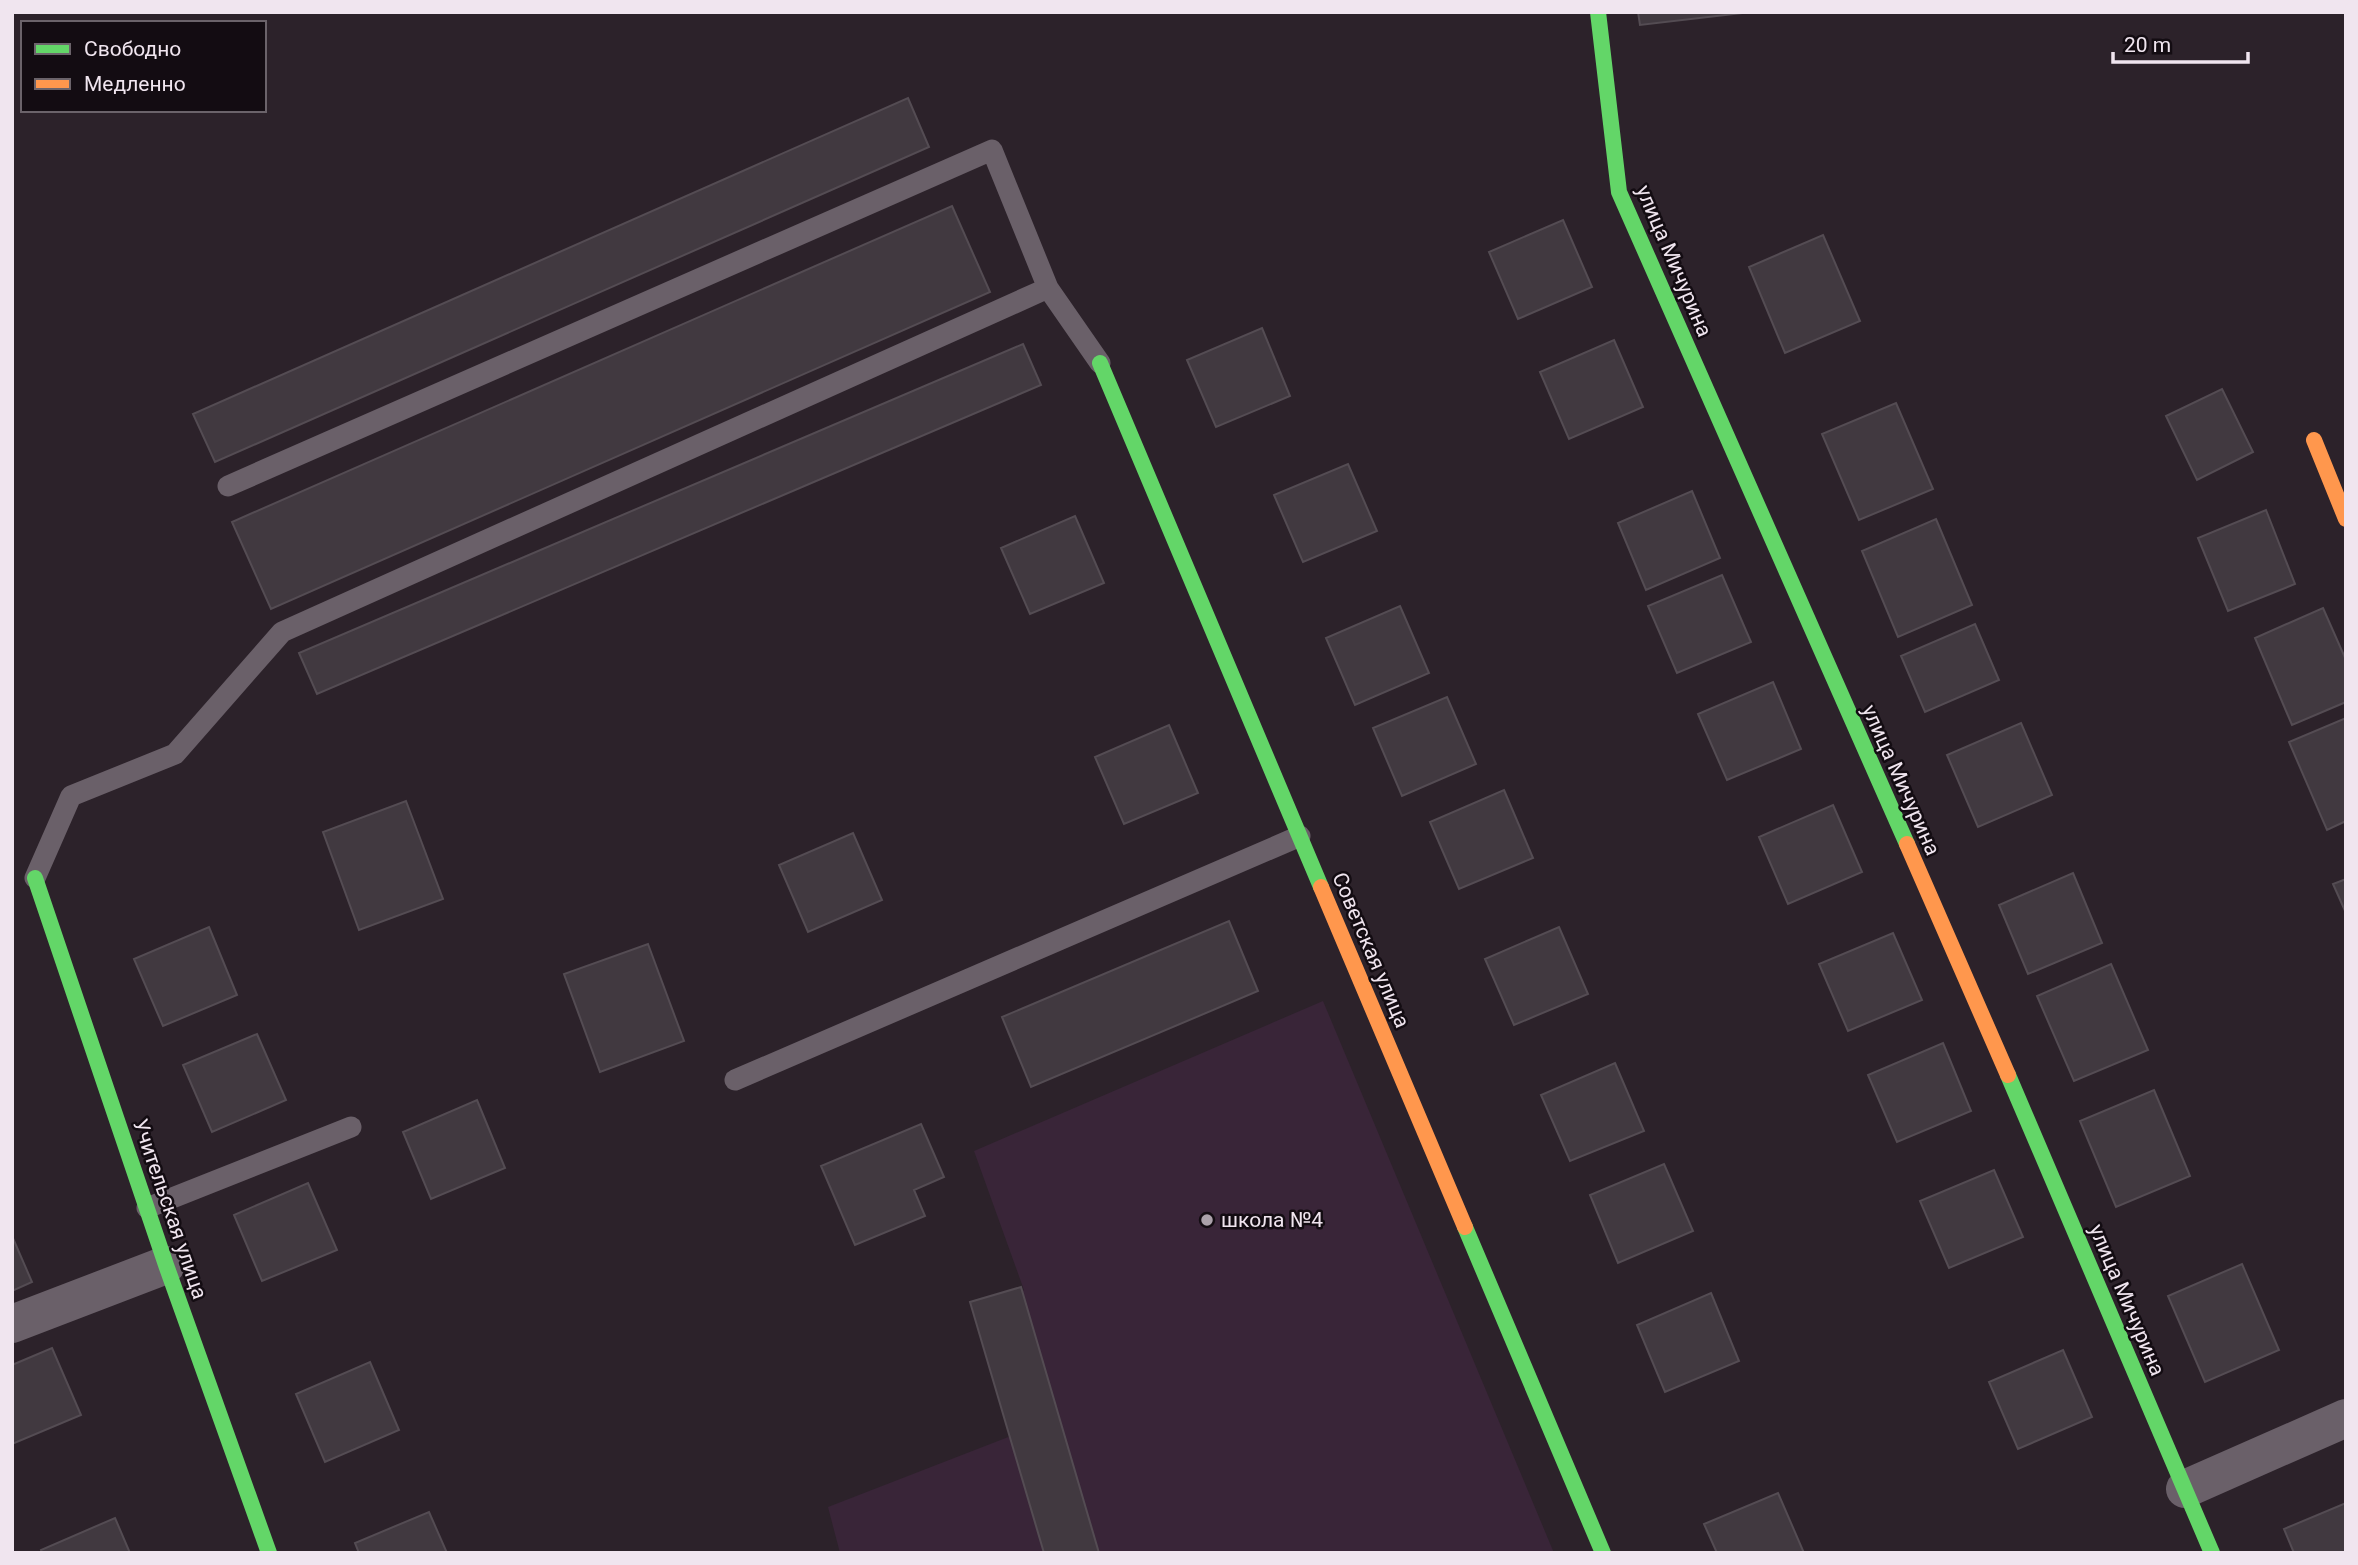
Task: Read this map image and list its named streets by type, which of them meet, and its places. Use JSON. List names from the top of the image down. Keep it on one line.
{"streets":{"street":["улица Мичурина","Советская улица","Учительская улица"]},"places":["школа №4"],"legend":["Свободно","Медленно"],"scale_bar":"20 m"}
